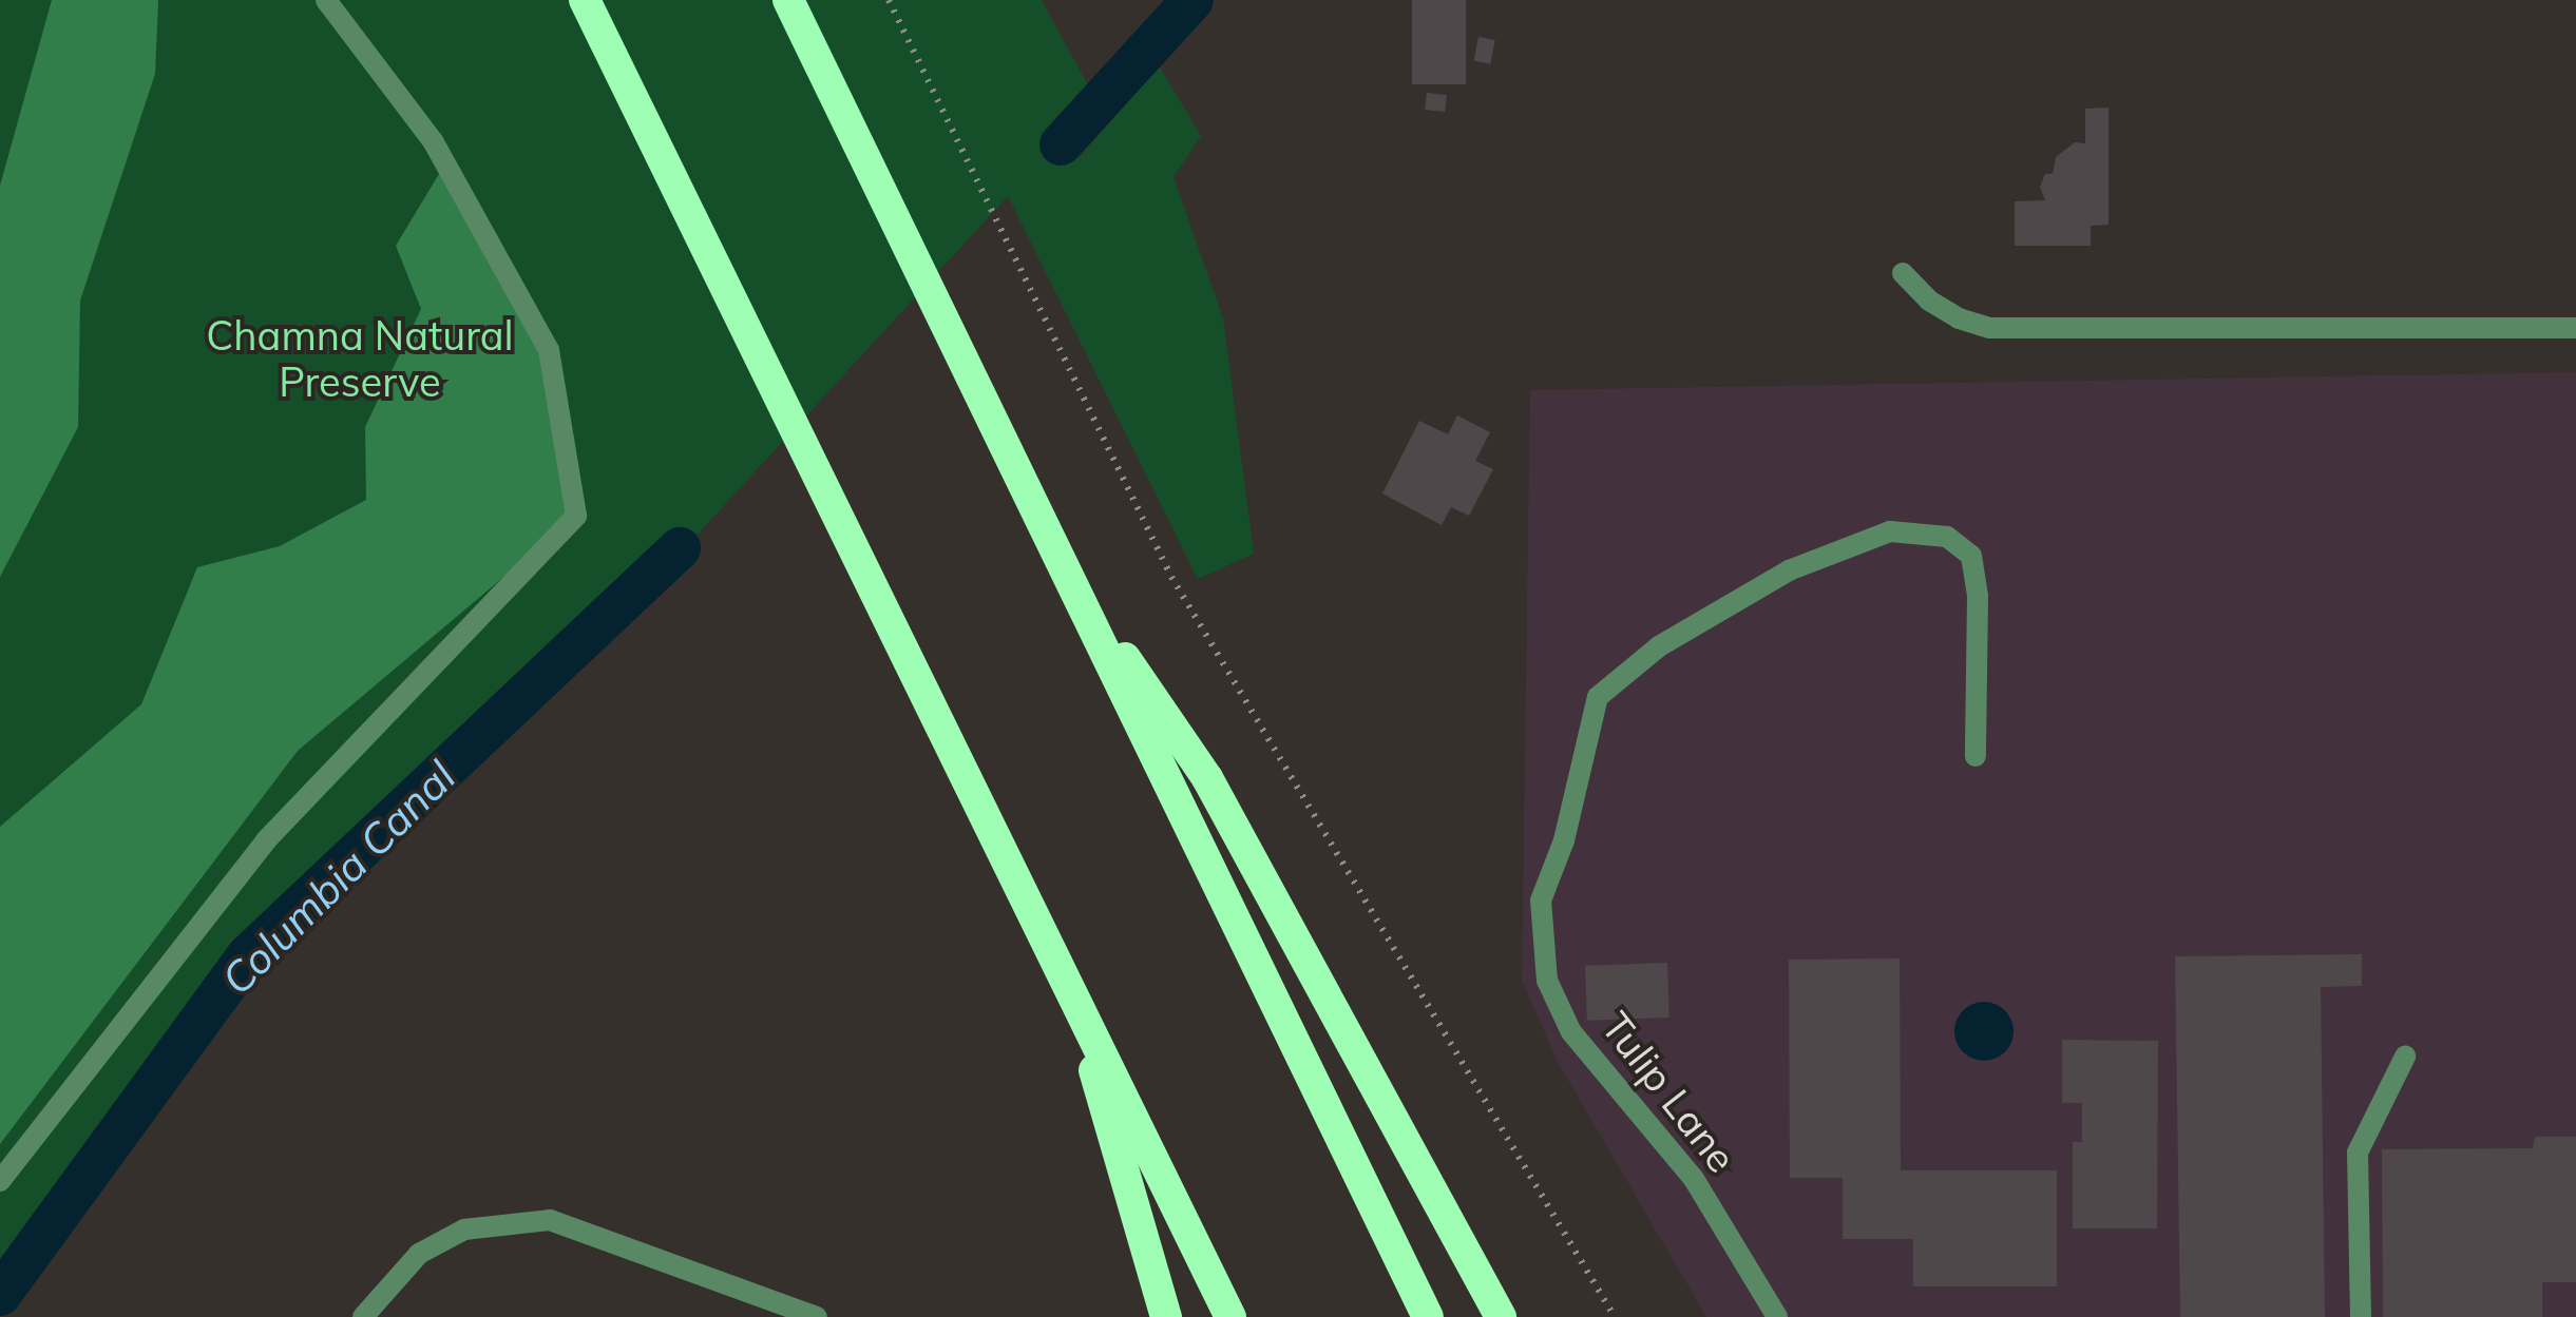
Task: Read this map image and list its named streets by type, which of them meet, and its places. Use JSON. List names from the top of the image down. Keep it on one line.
{"streets":{"street":["Tulip Lane"]},"water":["Columbia Canal"],"parks":["Chamna Natural Preserve"]}
